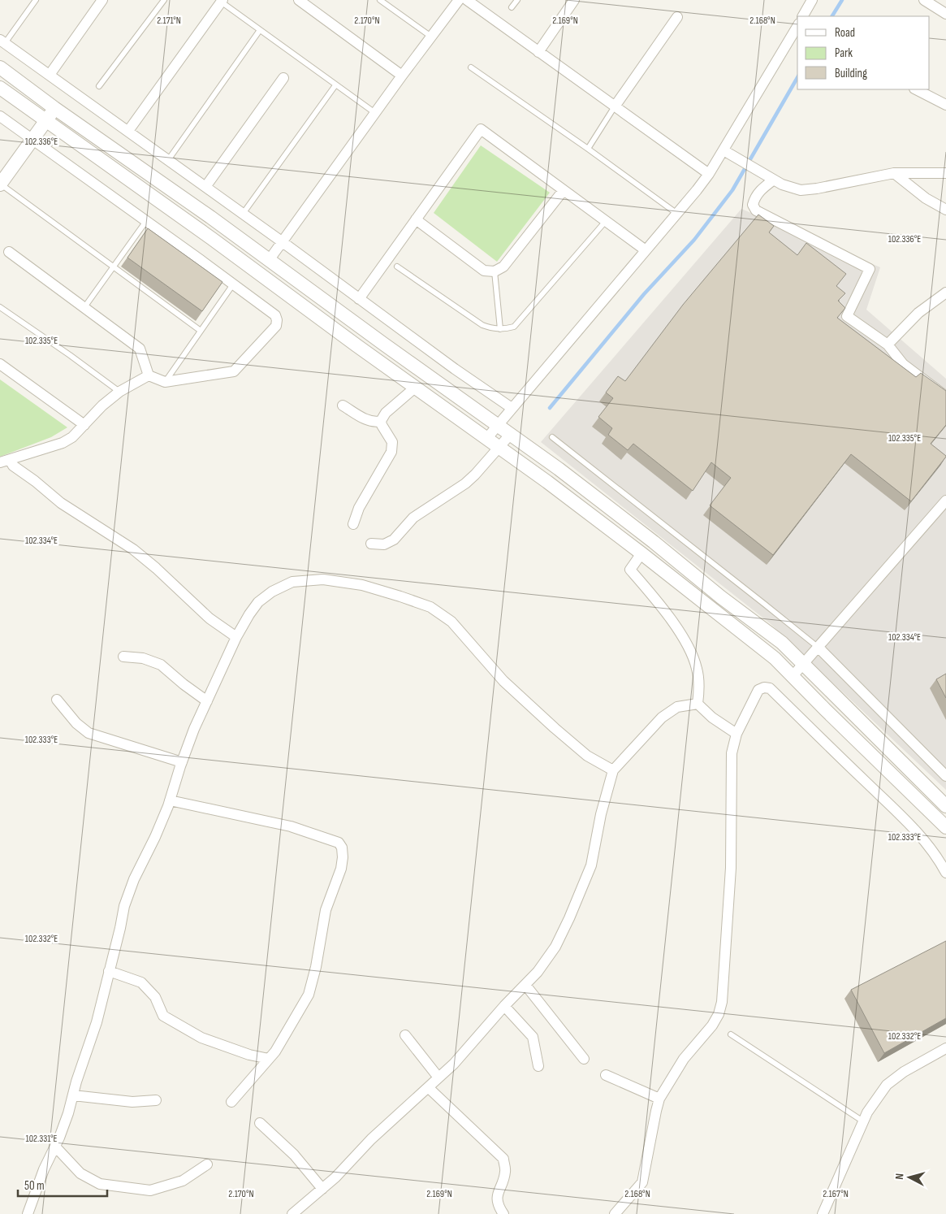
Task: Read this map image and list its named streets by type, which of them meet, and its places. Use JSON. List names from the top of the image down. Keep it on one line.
{"legend":["Road","Park","Building"],"scale_bar":"50 m","north":"left","coordinates":["2.171°N","2.170°N","2.169°N","2.168°N","102.336°E","102.335°E","102.334°E","102.333°E","102.332°E","102.331°E","2.167°N"]}
